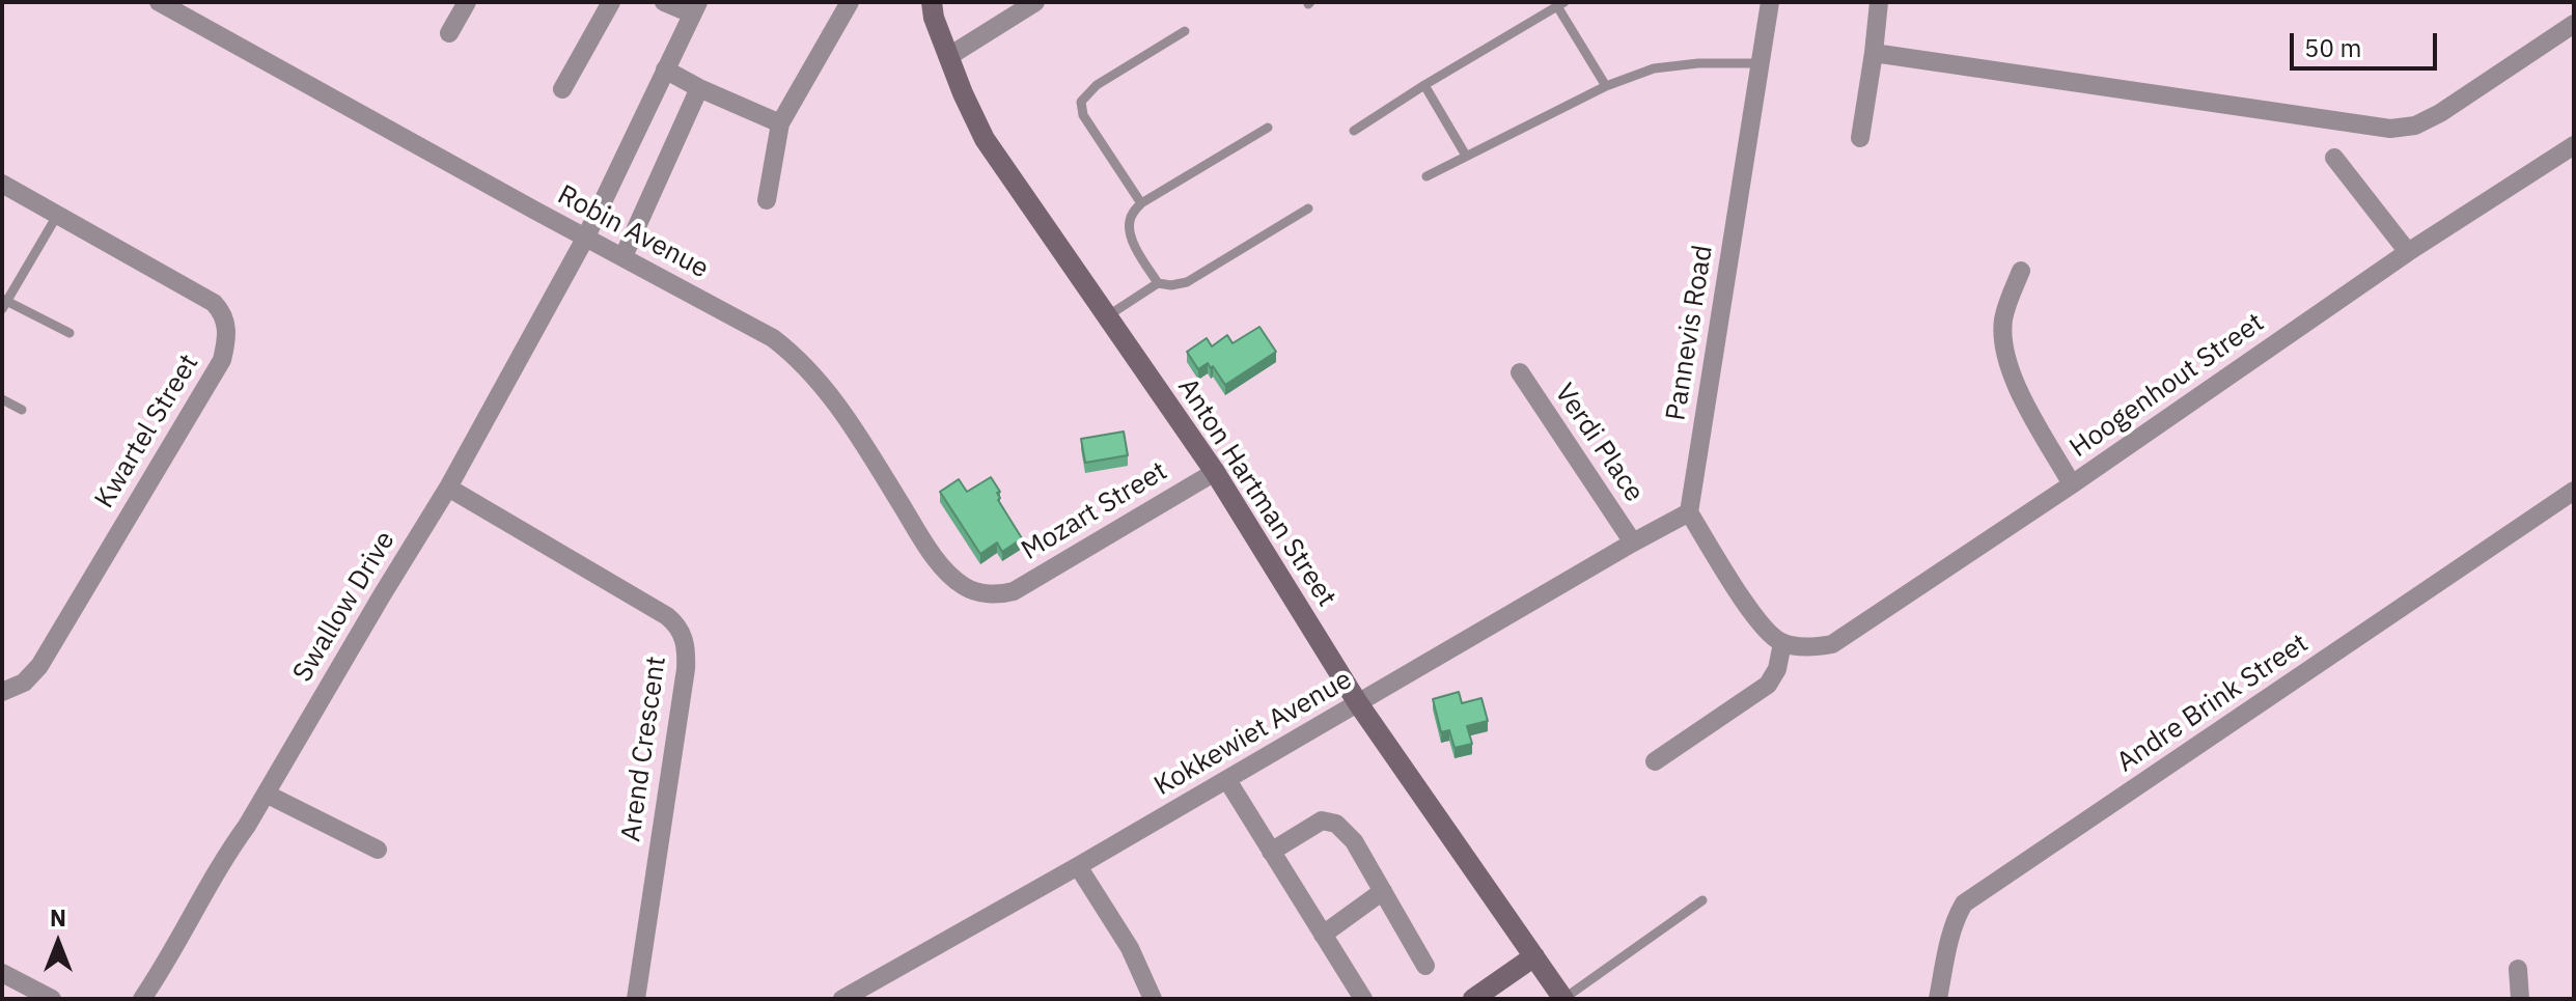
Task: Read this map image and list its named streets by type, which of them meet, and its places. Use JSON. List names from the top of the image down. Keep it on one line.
{"streets":{"street":["Robin Avenue","Pannevis Road","Hoogenhout Street","Kwartel Street","Verdi Place","Anton Hartman Street","Mozart Street","Swallow Drive","Andre Brink Street","Kokkewiet Avenue","Arend Crescent"]},"crossings":[["Robin Avenue","Mozart Street"],["Robin Avenue","Swallow Drive"],["Pannevis Road","Kokkewiet Avenue"],["Verdi Place","Kokkewiet Avenue"],["Anton Hartman Street","Mozart Street"],["Anton Hartman Street","Kokkewiet Avenue"],["Swallow Drive","Arend Crescent"]],"scale_bar":"50 m","north":"top"}
